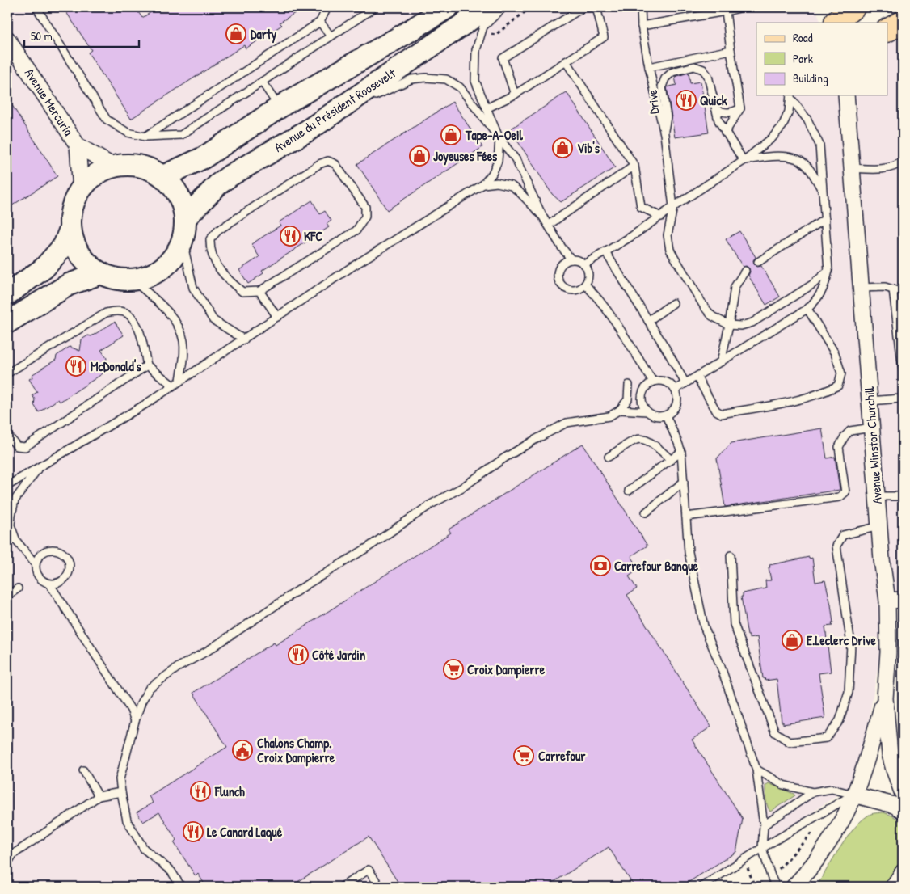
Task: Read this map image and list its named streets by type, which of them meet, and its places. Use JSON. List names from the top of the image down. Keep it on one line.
{"streets":{"main road":["Avenue du Président Roosevelt"],"street":["Avenue Mercuria","Avenue Winston Churchill"],"lane":["Drive"]},"crossings":[["Avenue Mercuria","Avenue du Président Roosevelt"]],"places":{"shop":["Darty","Tape-A-Oeil","Vib's","Joyeuses Fées","E.Leclerc Drive"],"restaurant":["Quick","KFC","McDonald's","Côté Jardin","Flunch","Le Canard Laqué"],"bank":["Carrefour Banque"],"supermarket":["Croix Dampierre","Carrefour"],"public building":["Chalons Champ. Croix Dampierre"]},"legend":["Road","Park","Building"],"scale_bar":"50 m"}
